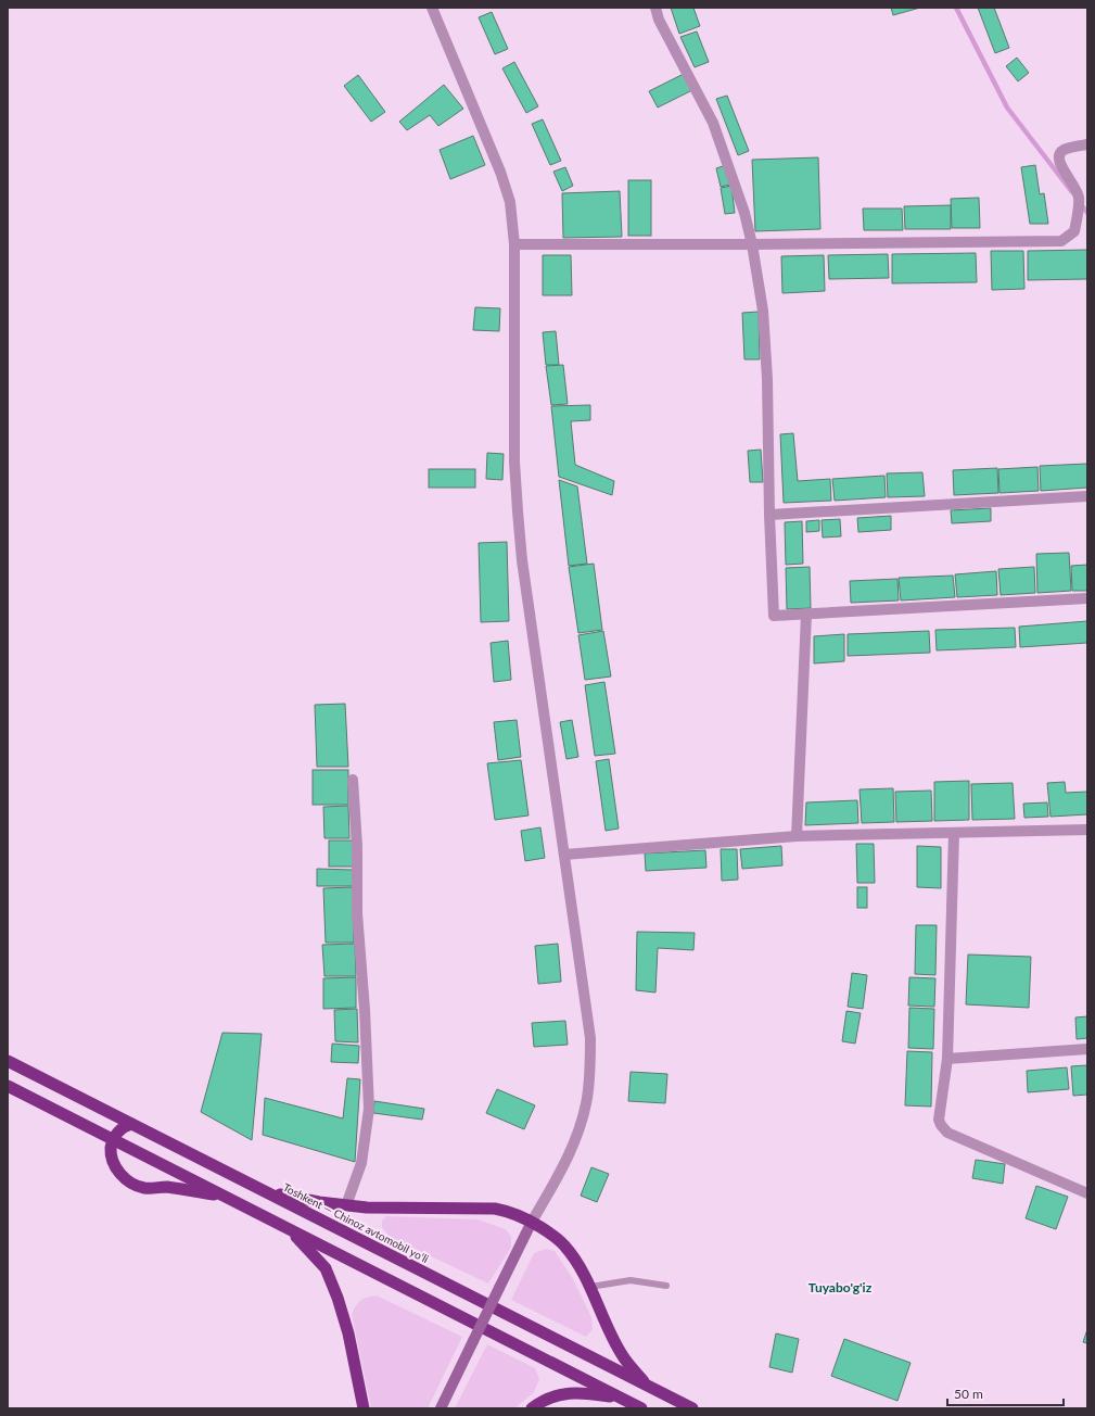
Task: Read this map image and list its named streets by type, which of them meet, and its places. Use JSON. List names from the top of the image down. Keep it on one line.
{"streets":{"highway":["Toshkent — Chinoz avtomobil yoʻli"]},"districts":["Tuyabo'g'iz"],"scale_bar":"50 m"}
